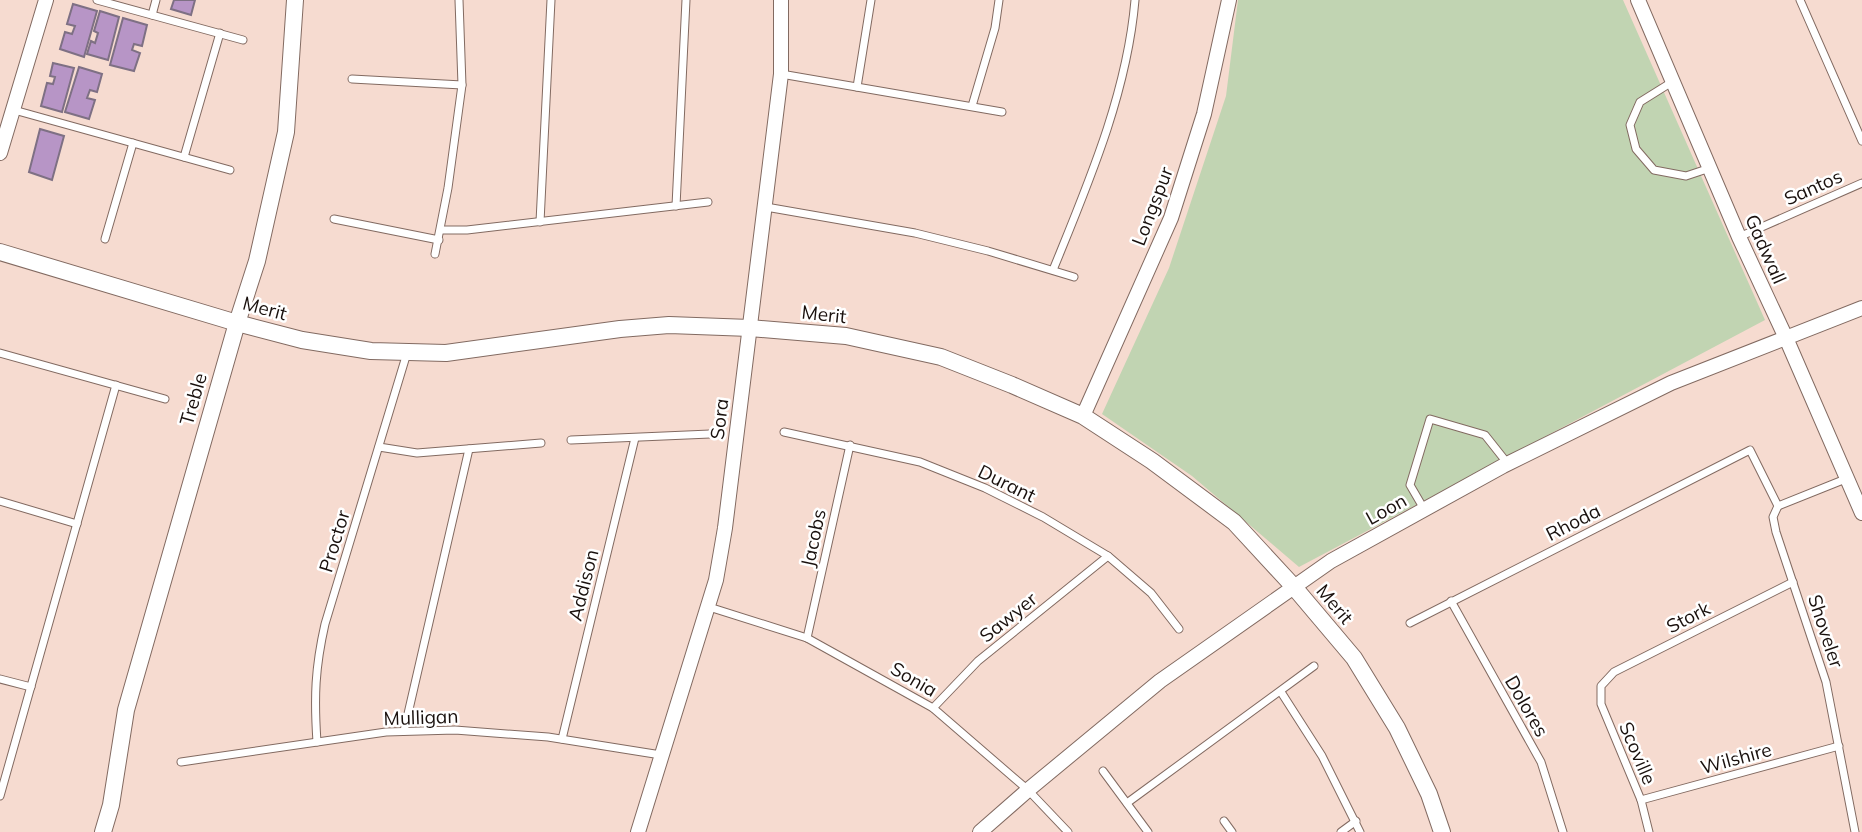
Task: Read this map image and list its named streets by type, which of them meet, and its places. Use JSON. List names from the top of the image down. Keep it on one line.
{"streets":{"street":["Longspur","Gadwall","Merit","Treble","Sora","Loon"],"lane":["Santos","Durant","Rhoda","Jacobs","Proctor","Addison","Sawyer","Stork","Shoveler","Sonia","Dolores","Mulligan","Scoville","Wilshire"]},"crossings":[["Santos","Gadwall"],["Longspur","Merit"],["Gadwall","Loon"],["Merit","Treble"],["Merit","Sora"],["Merit","Loon"],["Merit","Proctor"],["Sora","Sonia"],["Sora","Mulligan"],["Durant","Jacobs"],["Durant","Sawyer"],["Loon","Sonia"],["Rhoda","Shoveler"],["Rhoda","Dolores"],["Jacobs","Sonia"],["Proctor","Mulligan"],["Addison","Mulligan"],["Sawyer","Sonia"],["Stork","Shoveler"],["Stork","Scoville"],["Shoveler","Wilshire"],["Scoville","Wilshire"]]}
